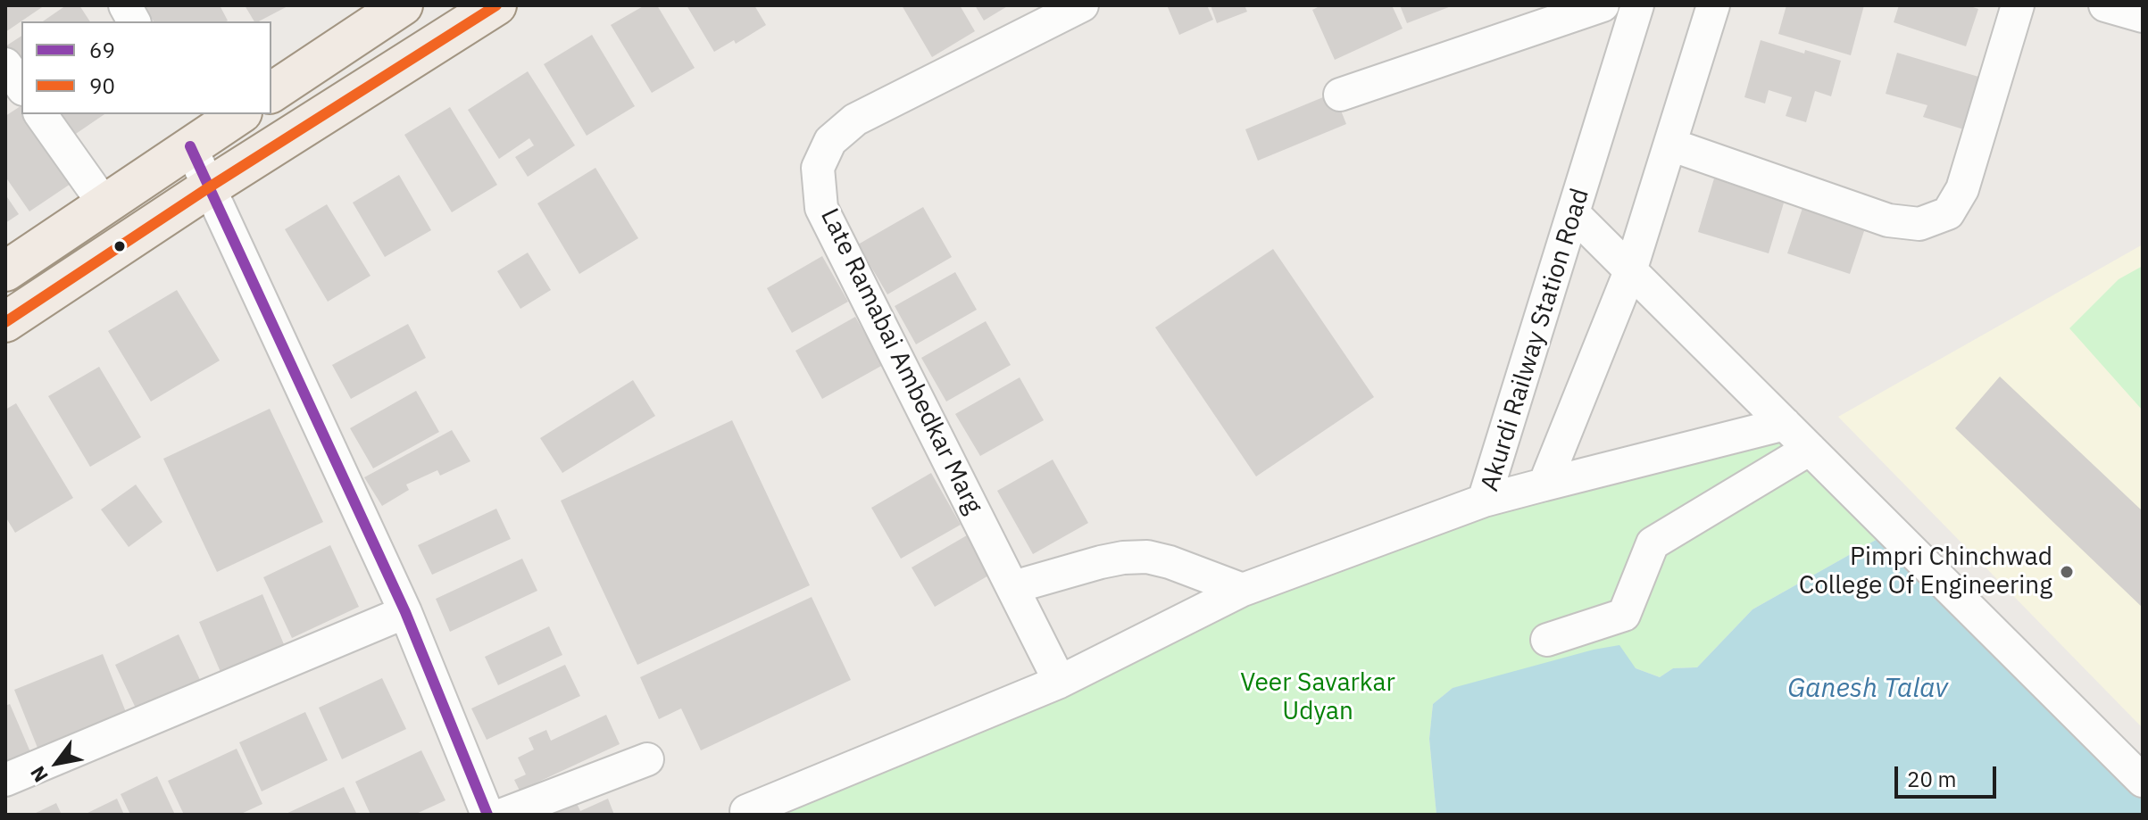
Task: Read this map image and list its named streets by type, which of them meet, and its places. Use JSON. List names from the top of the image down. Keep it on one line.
{"streets":{"street":["Akurdi Railway Station Road","Late Ramabai Ambedkar Marg"]},"water":["Ganesh Talav"],"parks":["Veer Savarkar Udyan"],"places":["Pimpri Chinchwad College Of Engineering"],"lines":["transit line 90","transit line 69"],"legend":["69","90"],"scale_bar":"20 m","north":"bottom left"}
